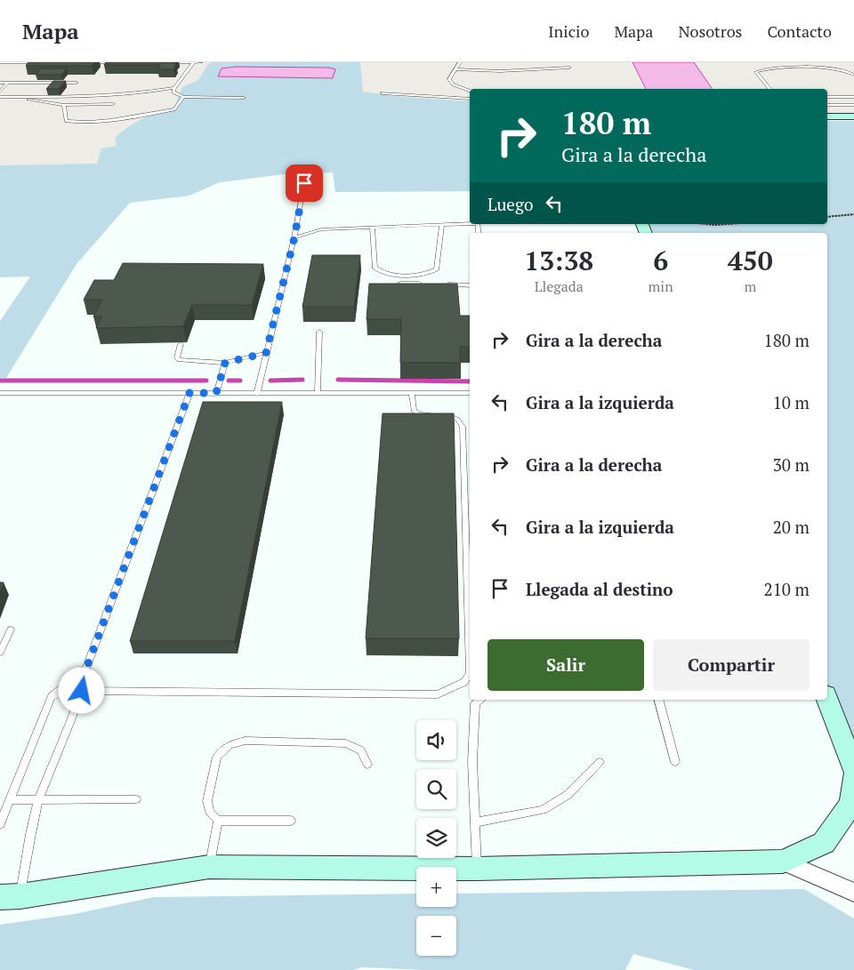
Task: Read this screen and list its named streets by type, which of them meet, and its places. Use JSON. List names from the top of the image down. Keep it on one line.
{"page":{"header":"Mapa","nav":["Inicio","Mapa","Nosotros","Contacto"],"turn":["180 m","Gira a la derecha"],"then":"Luego","eta":["13:38","Llegada","6","min","450","m"],"list":[{"name":"Gira a la derecha","value":"180 m"},{"name":"Gira a la izquierda","value":"10 m"},{"name":"Gira a la derecha","value":"30 m"},{"name":"Gira a la izquierda","value":"20 m"},{"name":"Llegada al destino","value":"210 m"}],"buttons":["Salir","Compartir"],"map_buttons":["+","−"]}}
